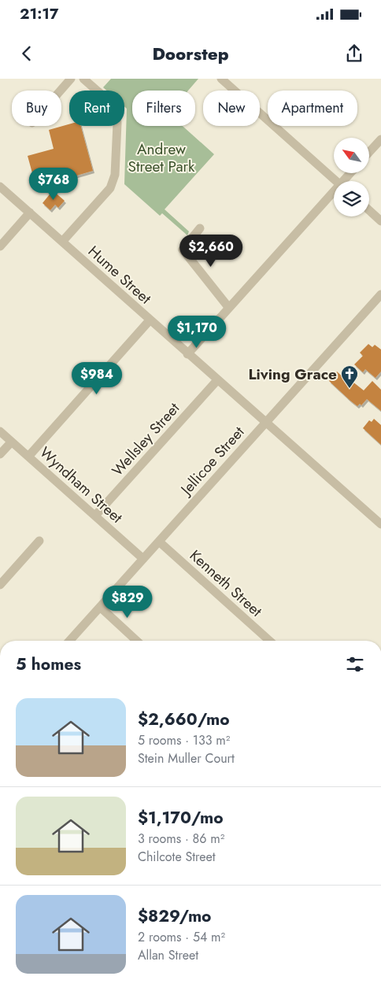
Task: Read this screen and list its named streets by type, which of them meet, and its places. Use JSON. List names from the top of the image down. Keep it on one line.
{"streets":{"street":["Hume Street","Wellsley Street","Jellicoe Street","Wyndham Street","Kenneth Street"]},"crossings":[["Hume Street","Wellsley Street"],["Hume Street","Jellicoe Street"],["Wellsley Street","Wyndham Street"],["Jellicoe Street","Wyndham Street"],["Jellicoe Street","Kenneth Street"]],"parks":["Andrew Street Park"],"places":{"church":["Living Grace"]},"north":"top left","page":{"status":"21:17","header":"Doorstep","chip":["Buy","Rent","Filters","New","Apartment"],"price":["$768","$2,660","$1,170","$984","$829"],"heading":"5 homes","list":[{"name":"$2,660/mo","note":"5 rooms · 133 m² · Stein Muller Court"},{"name":"$1,170/mo","note":"3 rooms · 86 m² · Chilcote Street"},{"name":"$829/mo","note":"2 rooms · 54 m² · Allan Street"}]}}
